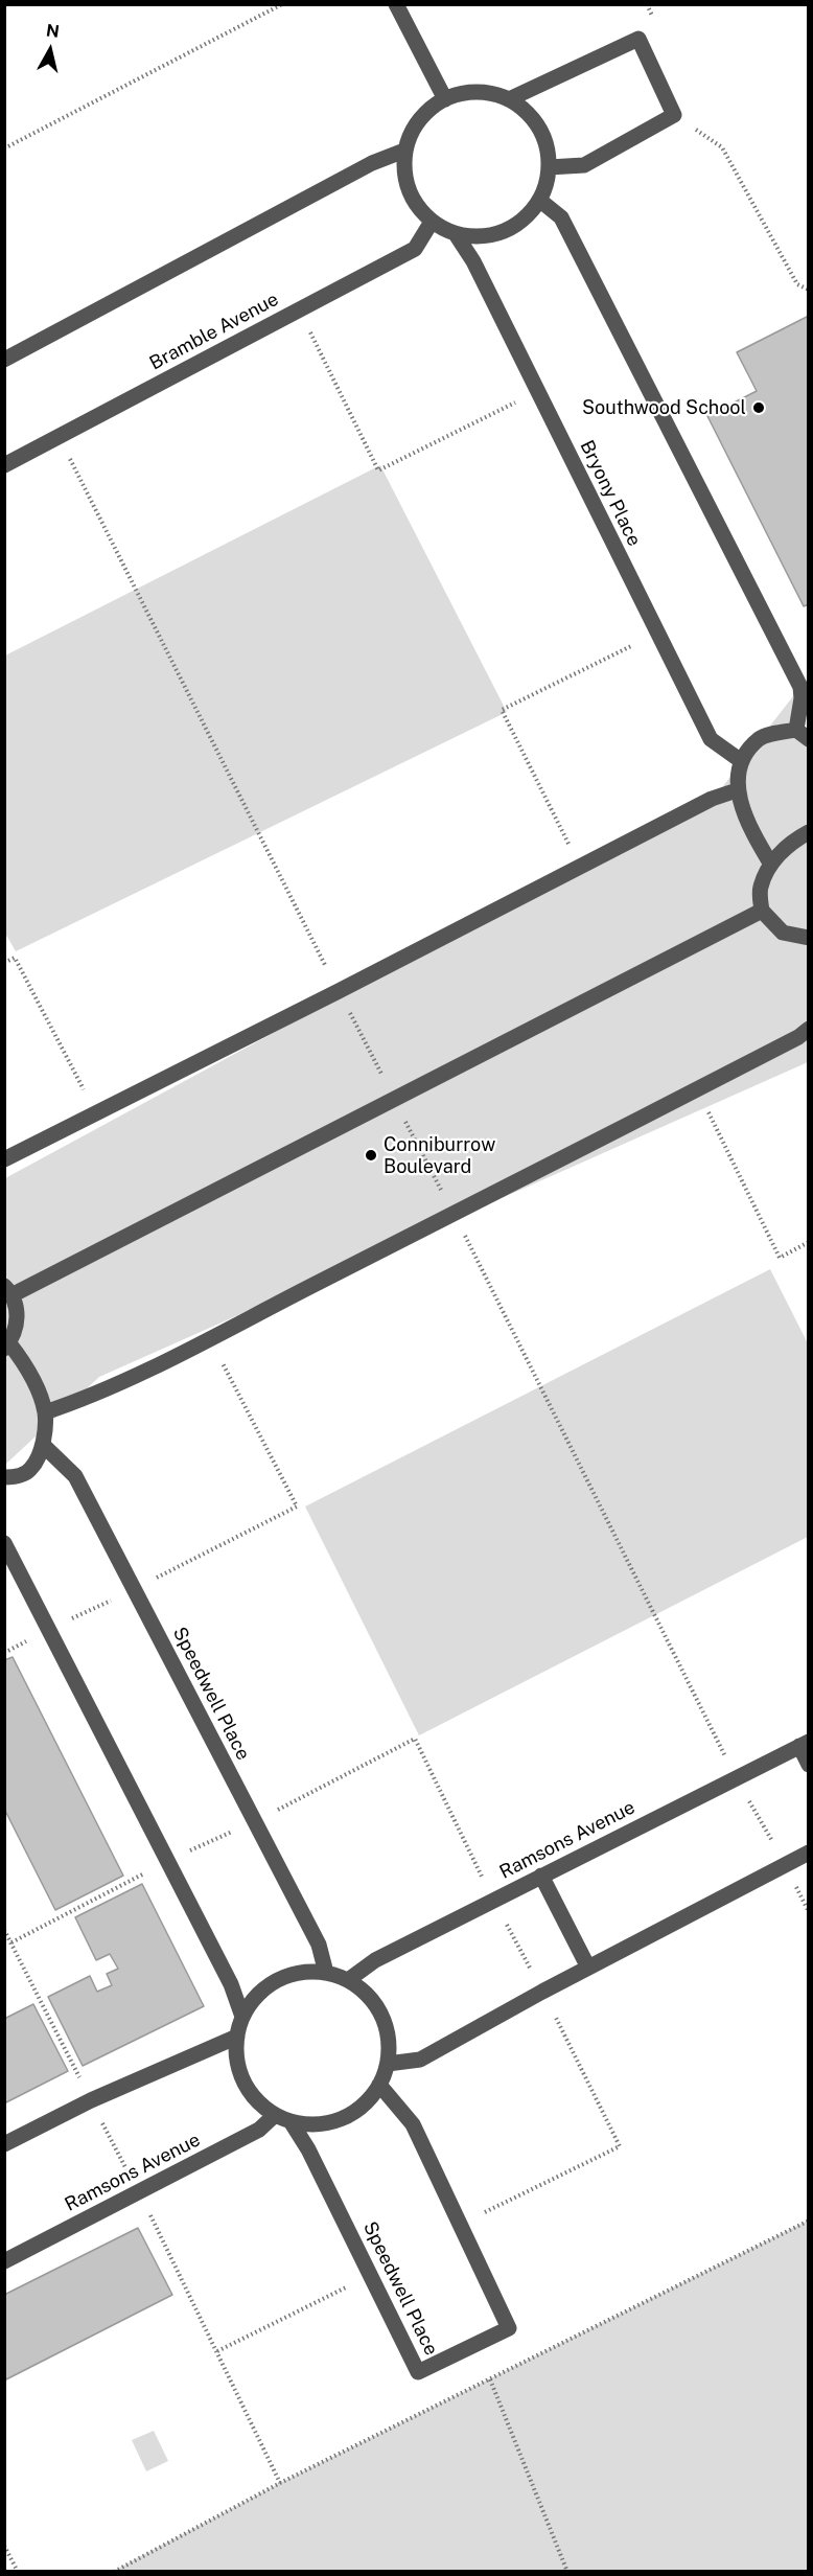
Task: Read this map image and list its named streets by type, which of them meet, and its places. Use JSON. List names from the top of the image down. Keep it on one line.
{"streets":{"street":["Bramble Avenue","Bryony Place","Speedwell Place","Ramsons Avenue"]},"crossings":[["Bramble Avenue","Bryony Place"],["Speedwell Place","Ramsons Avenue"]],"places":["Southwood School","Conniburrow Boulevard"],"north":"top"}
